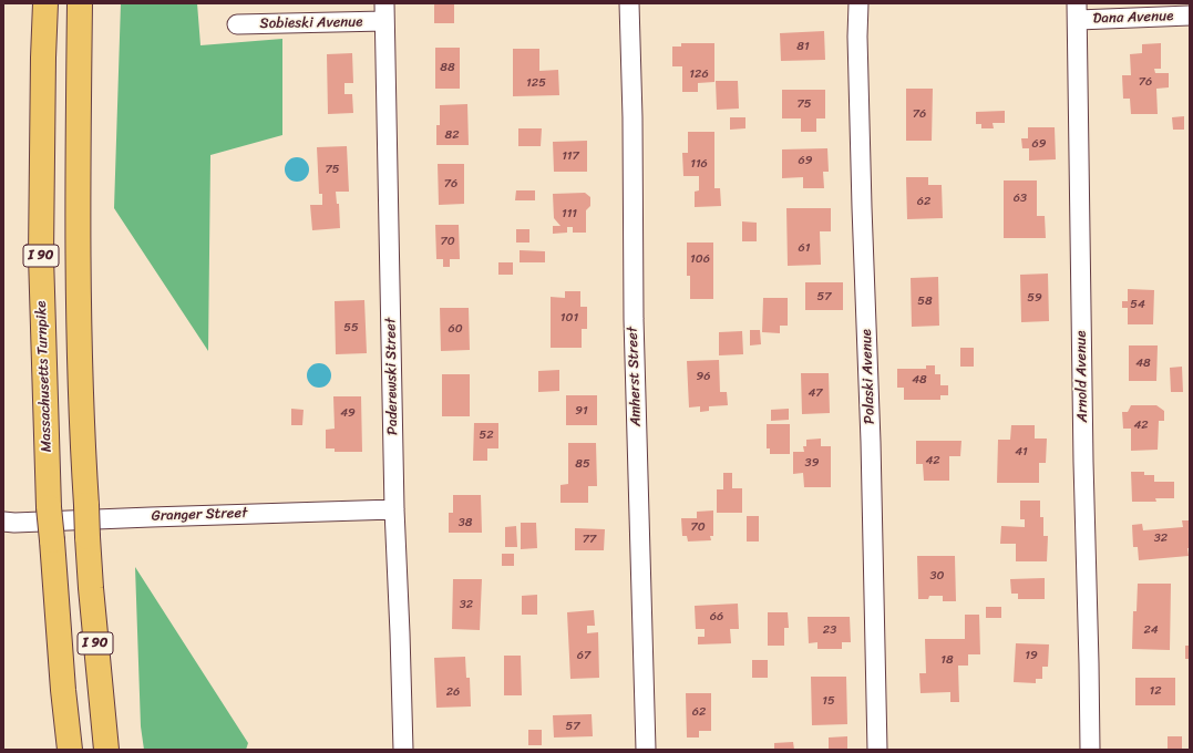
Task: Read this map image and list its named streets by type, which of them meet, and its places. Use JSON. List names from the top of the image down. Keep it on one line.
{"streets":{"highway":["I 90","Massachusetts Turnpike"],"street":["Dana Avenue","Sobieski Avenue","Paderewski Street","Amherst Street","Polaski Avenue","Arnold Avenue","Granger Street"]},"crossings":[["Dana Avenue","Arnold Avenue"],["Sobieski Avenue","Paderewski Street"],["Paderewski Street","Granger Street"]],"house_numbers":["81","88","126","76","125","75","76","82","69","117","69","116","75","76","63","62","111","70","61","106","57","59","58","54","101","55","60","48","96","48","47","91","49","42","52","41","42","39","85","38","70","32","77","30","32","66","23","24","67","19","18","12","26","15","62","57"]}
